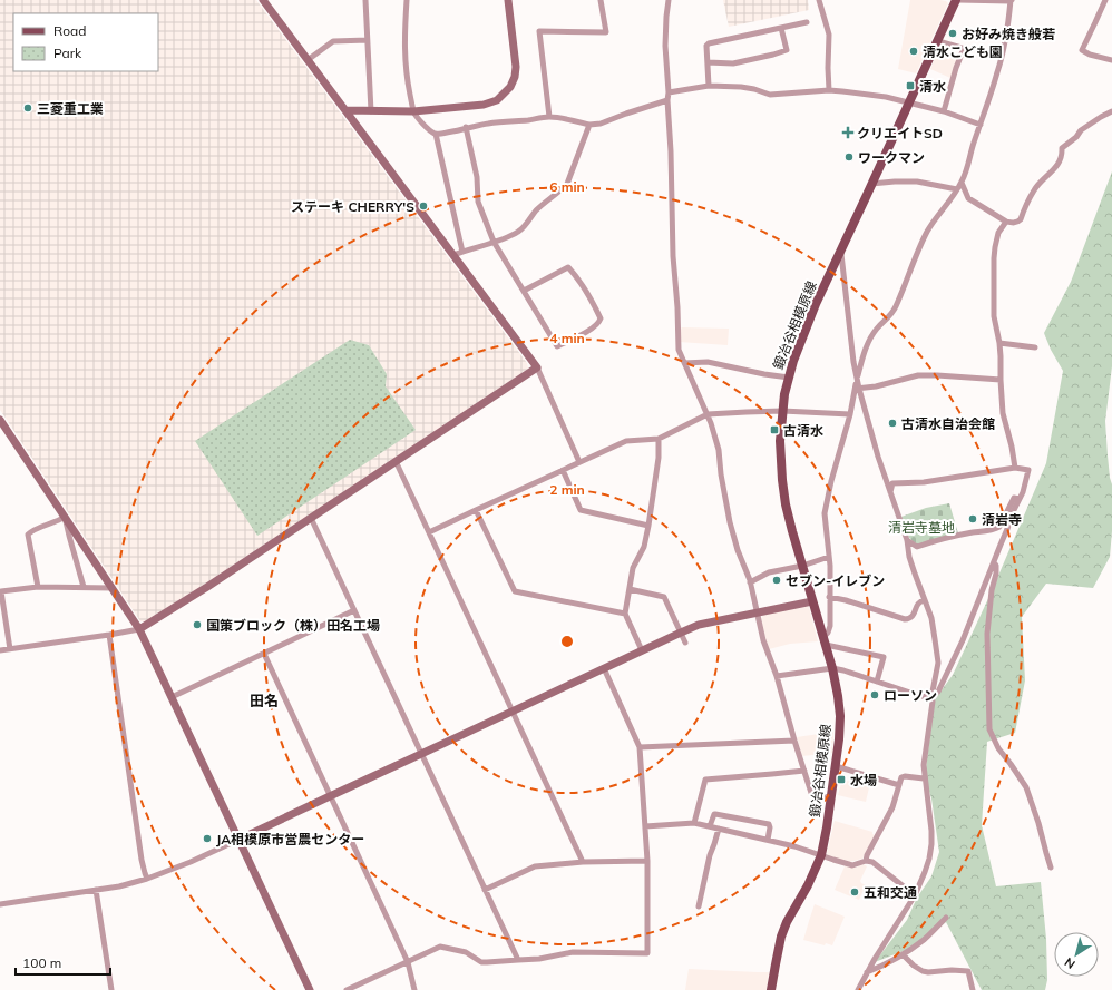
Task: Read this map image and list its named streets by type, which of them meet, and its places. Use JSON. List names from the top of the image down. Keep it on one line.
{"streets":{"main road":["鍛冶谷相模原線"]},"districts":["田名"],"parks":["清岩寺墓地"],"places":{"other":["お好み焼き般若","清水こども園","三菱重工業","ワークマン","ステーキ CHERRY'S","古清水自治会館","清岩寺","セブン-イレブン","国策ブロック（株）田名工場","ローソン","JA相模原市営農センター","五和交通"],"transit":["清水","古清水","水場"],"health":["クリエイトSD"]},"legend":["Road","Park"],"scale_bar":"100 m","north":"bottom left","rings":["6 min","4 min","2 min"]}
